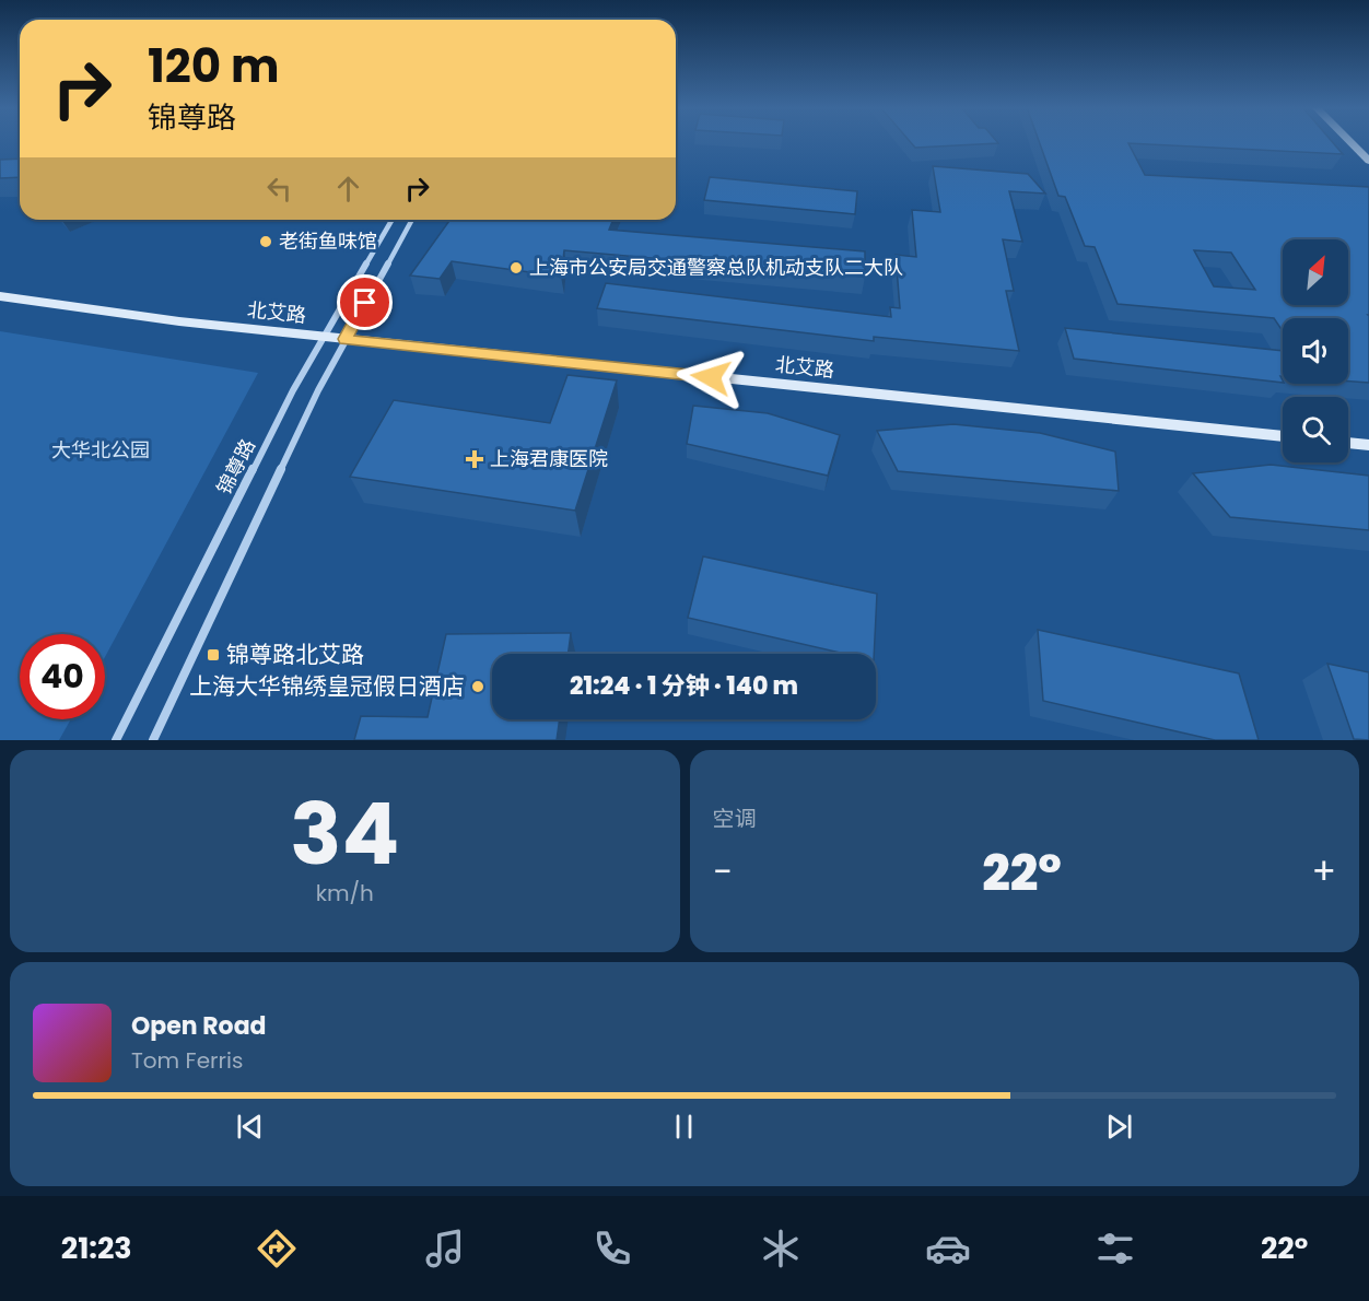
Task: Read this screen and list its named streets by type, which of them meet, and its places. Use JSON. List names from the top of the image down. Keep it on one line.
{"streets":{"street":["北艾路","锦尊路"]},"crossings":[["北艾路","锦尊路"]],"parks":["大华北公园"],"places":{"other":["老街鱼味馆","上海市公安局交通警察总队机动支队二大队","上海大华锦绣皇冠假日酒店"],"health":["上海君康医院"],"transit":["锦尊路北艾路"]},"north":"top right","page":{"turn":["120 m","锦尊路"],"limit":"40","trip":"21:24 · 1 分钟 · 140 m","tile":[["34","km/h"],"空调"],"heat":["−","22°","+"],"song":["Open Road","Tom Ferris"],"tabs":["21:23","22°"]}}
